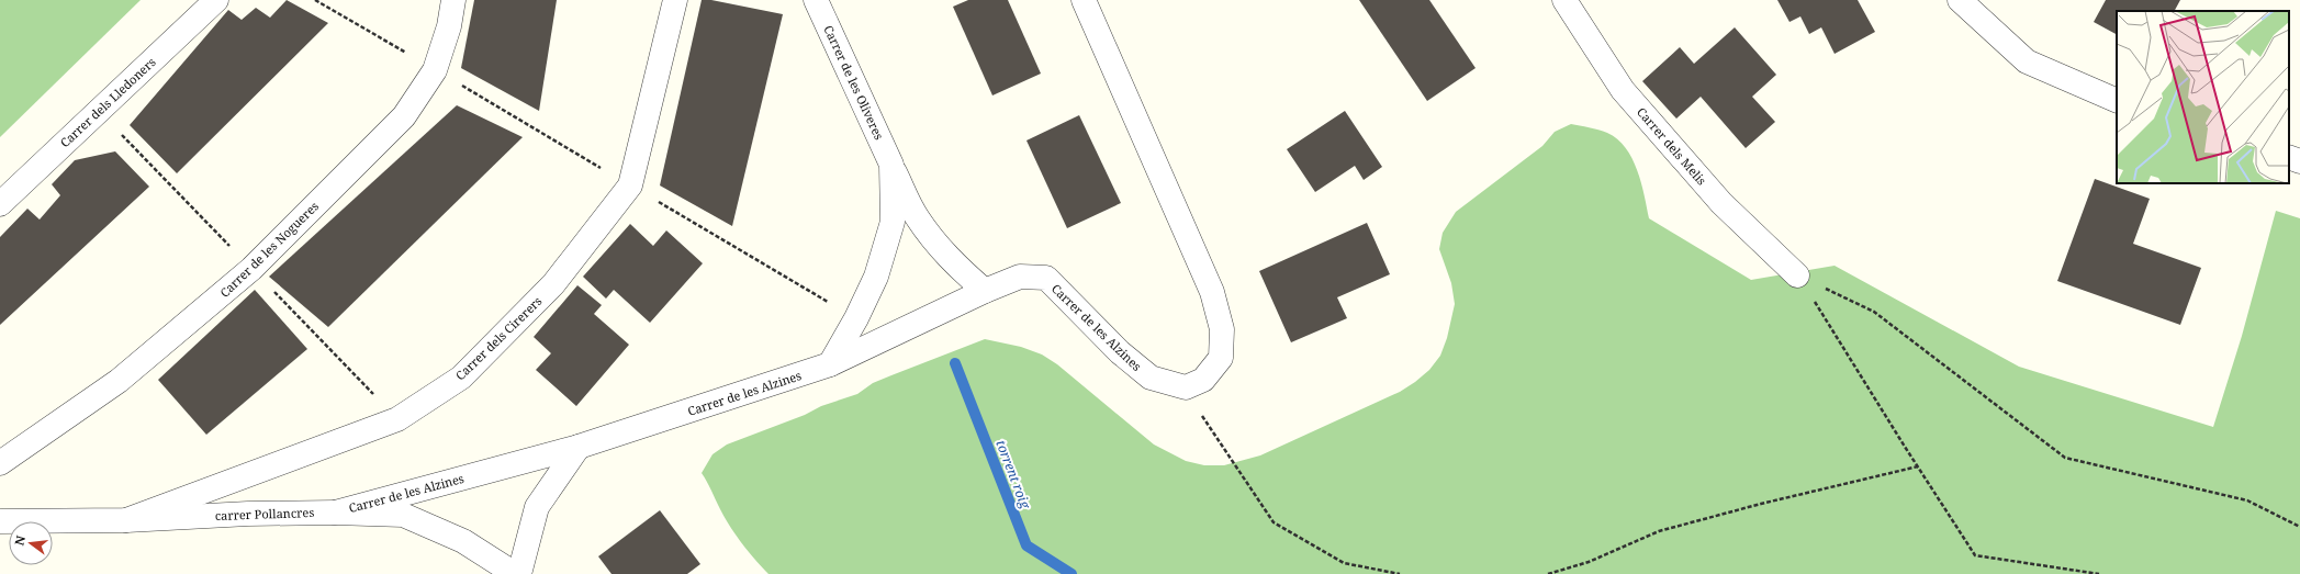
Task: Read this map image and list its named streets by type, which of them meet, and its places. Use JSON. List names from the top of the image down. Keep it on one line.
{"streets":{"street":["Carrer de les Oliveres","Carrer dels Lledoners","Carrer dels Melis","Carrer de les Nogueres","Carrer de les Alzines","Carrer dels Cirerers","carrer Pollancres"]},"crossings":[["Carrer de les Oliveres","Carrer de les Alzines"],["Carrer de les Alzines","carrer Pollancres"],["Carrer dels Cirerers","carrer Pollancres"]],"water":["torrent roig"],"north":"left"}
